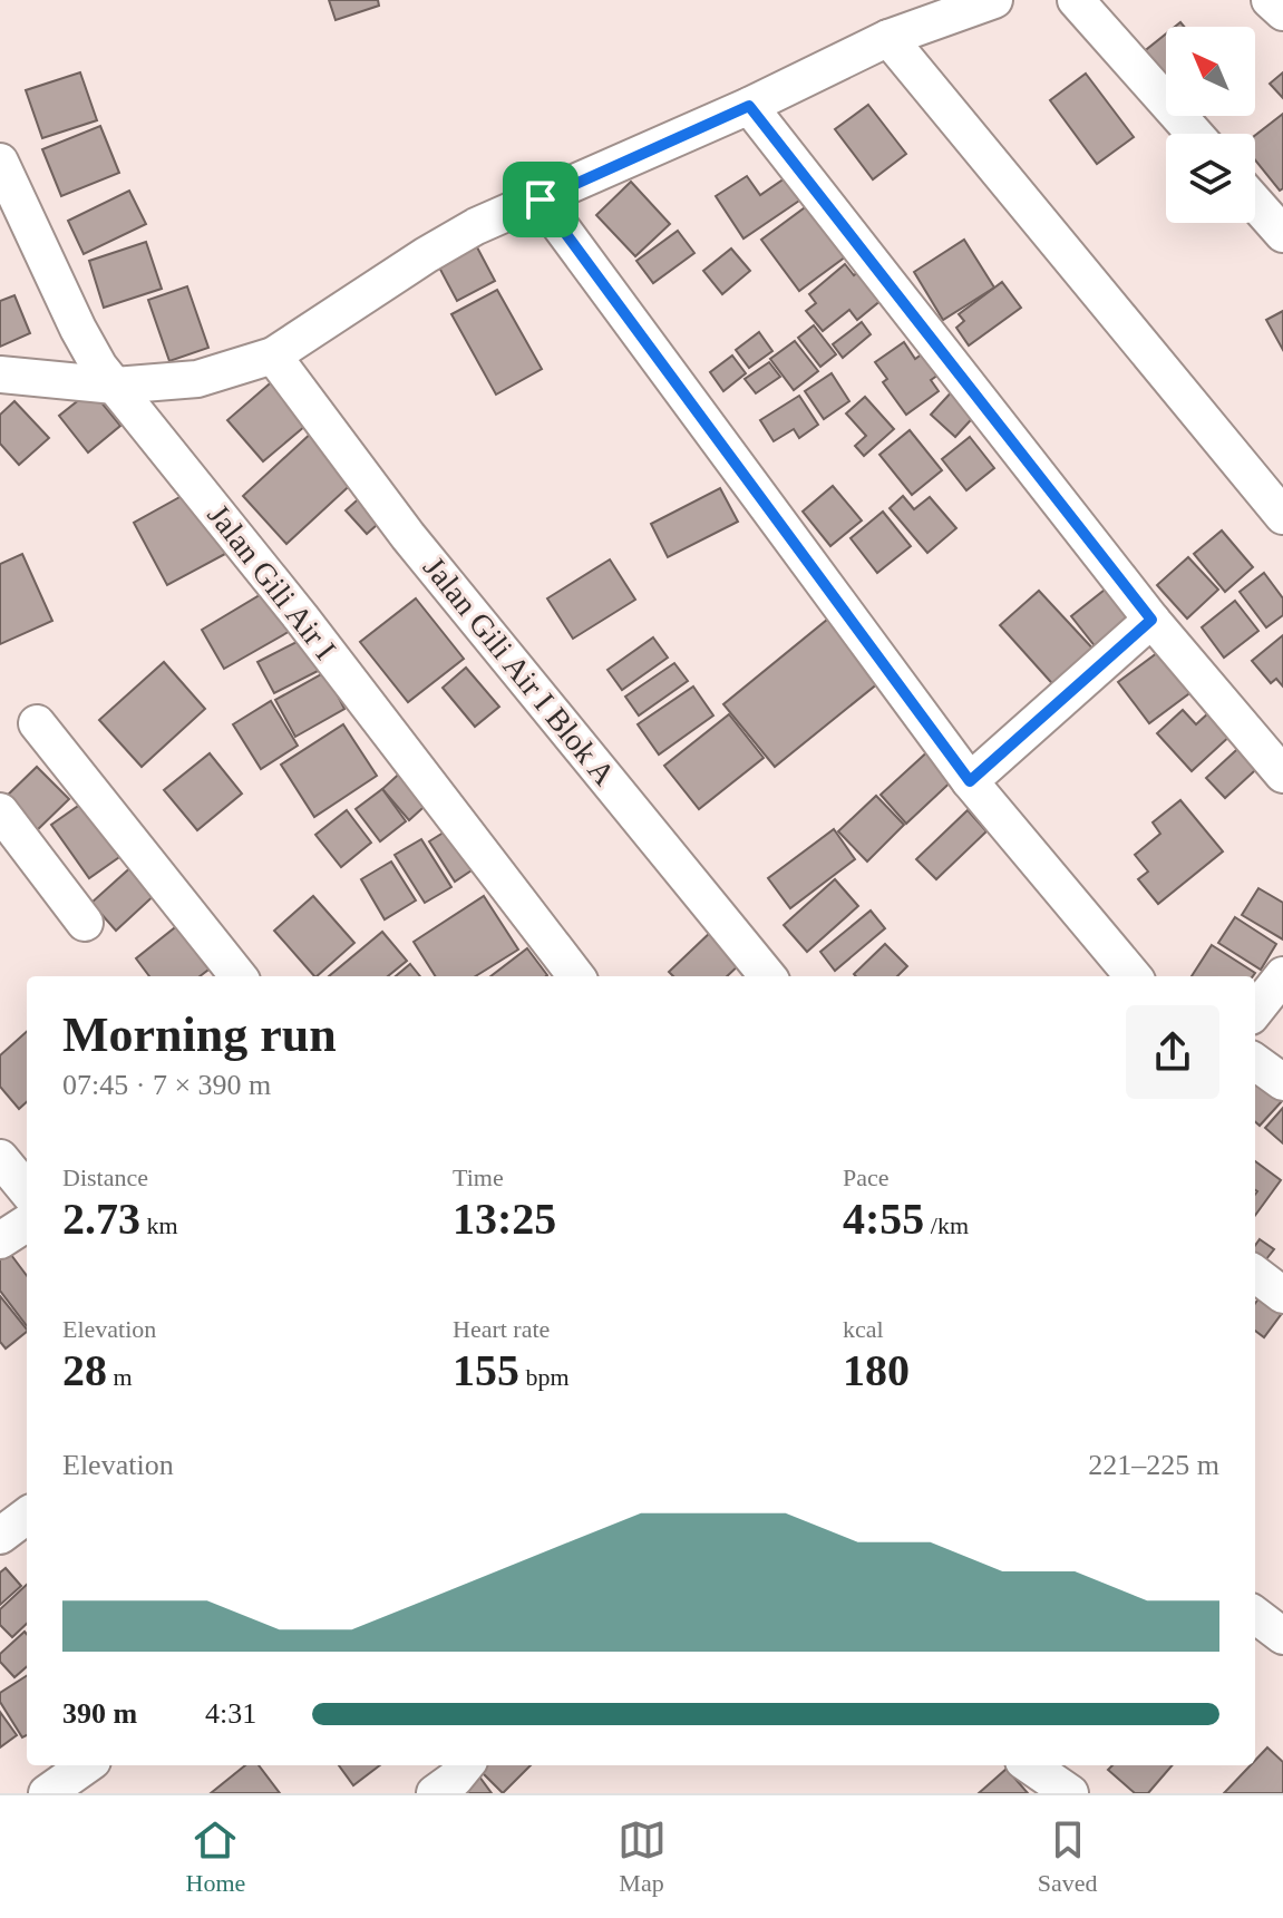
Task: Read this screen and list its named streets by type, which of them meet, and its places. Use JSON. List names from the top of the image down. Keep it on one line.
{"streets":{"street":["Jalan Gili Air I","Jalan Gili Air I Blok A"]},"north":"top left","page":{"heading":["Morning run","07:45 · 7 × 390 m"],"stats":[["Distance","2.73 km"],["Time","13:25"],["Pace","4:55 /km"],["Elevation","28 m"],["Heart rate","155 bpm"],["kcal","180"]],"chart":["Elevation","221–225 m"],"list":[{"name":"390 m","note":"4:31"}],"tabs":["Home","Map","Saved"]}}
